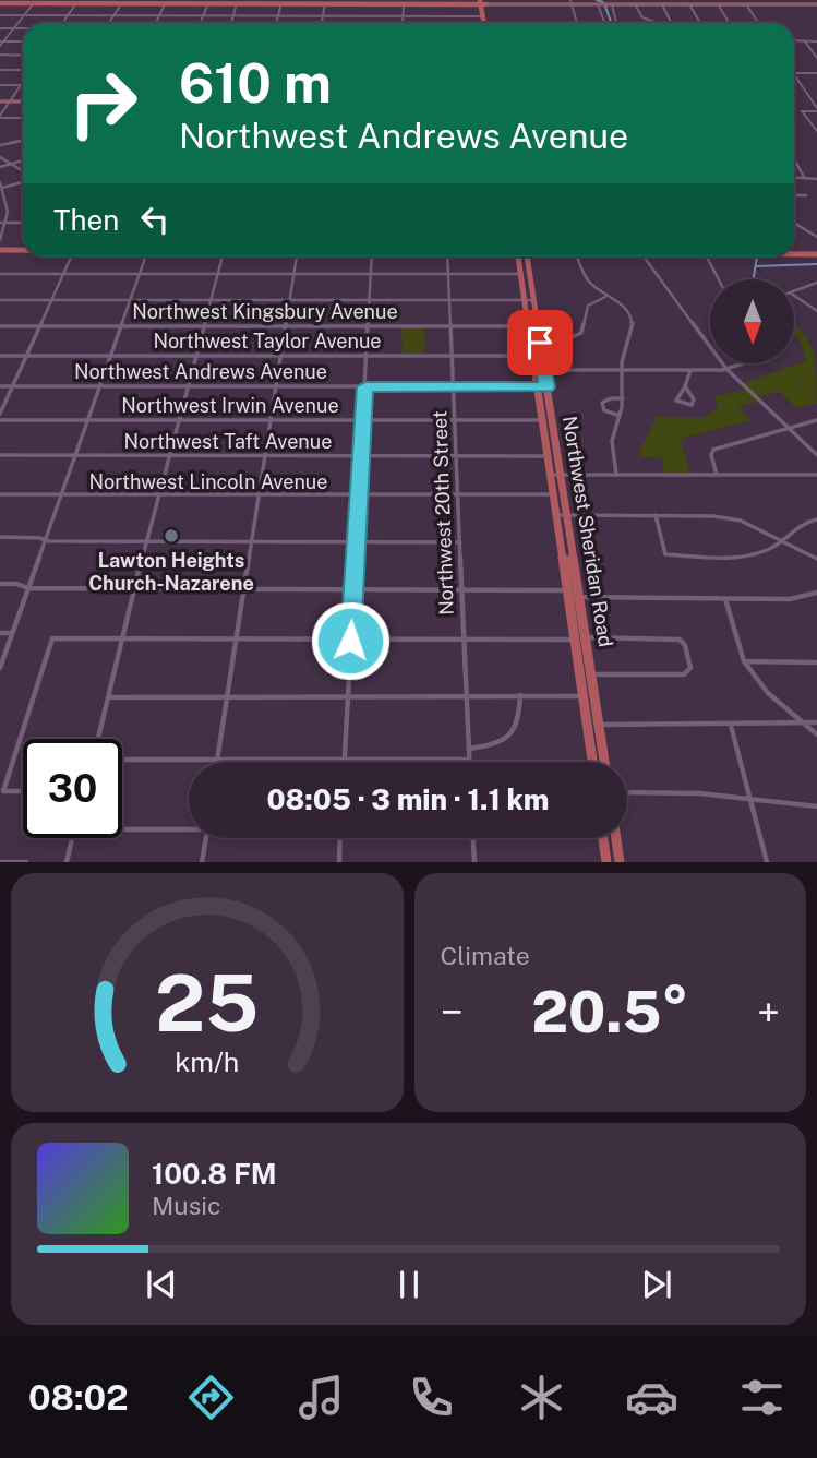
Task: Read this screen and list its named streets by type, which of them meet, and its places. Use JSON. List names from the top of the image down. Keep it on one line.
{"streets":{"main road":["Northwest Sheridan Road"],"street":["Northwest Kingsbury Avenue","Northwest Taylor Avenue","Northwest Andrews Avenue","Northwest Irwin Avenue","Northwest Taft Avenue","Northwest Lincoln Avenue","Northwest 20th Street"]},"crossings":[["Northwest Kingsbury Avenue","Northwest 20th Street"],["Northwest Kingsbury Avenue","Northwest Sheridan Road"],["Northwest Taylor Avenue","Northwest 20th Street"],["Northwest Taylor Avenue","Northwest Sheridan Road"],["Northwest Andrews Avenue","Northwest 20th Street"],["Northwest Andrews Avenue","Northwest Sheridan Road"],["Northwest Irwin Avenue","Northwest 20th Street"],["Northwest Irwin Avenue","Northwest Sheridan Road"],["Northwest Taft Avenue","Northwest 20th Street"],["Northwest Taft Avenue","Northwest Sheridan Road"],["Northwest Lincoln Avenue","Northwest 20th Street"],["Northwest Lincoln Avenue","Northwest Sheridan Road"]],"places":["Lawton Heights Church-Nazarene"],"north":"bottom","page":{"turn":["610 m","Northwest Andrews Avenue"],"then":"Then","limit":"30","trip":"08:05 · 3 min · 1.1 km","tile":"Climate","heat":["−","20.5°","+"],"song":["100.8 FM","Music"],"tabs":"08:02","gauge":["25","km/h"]}}
